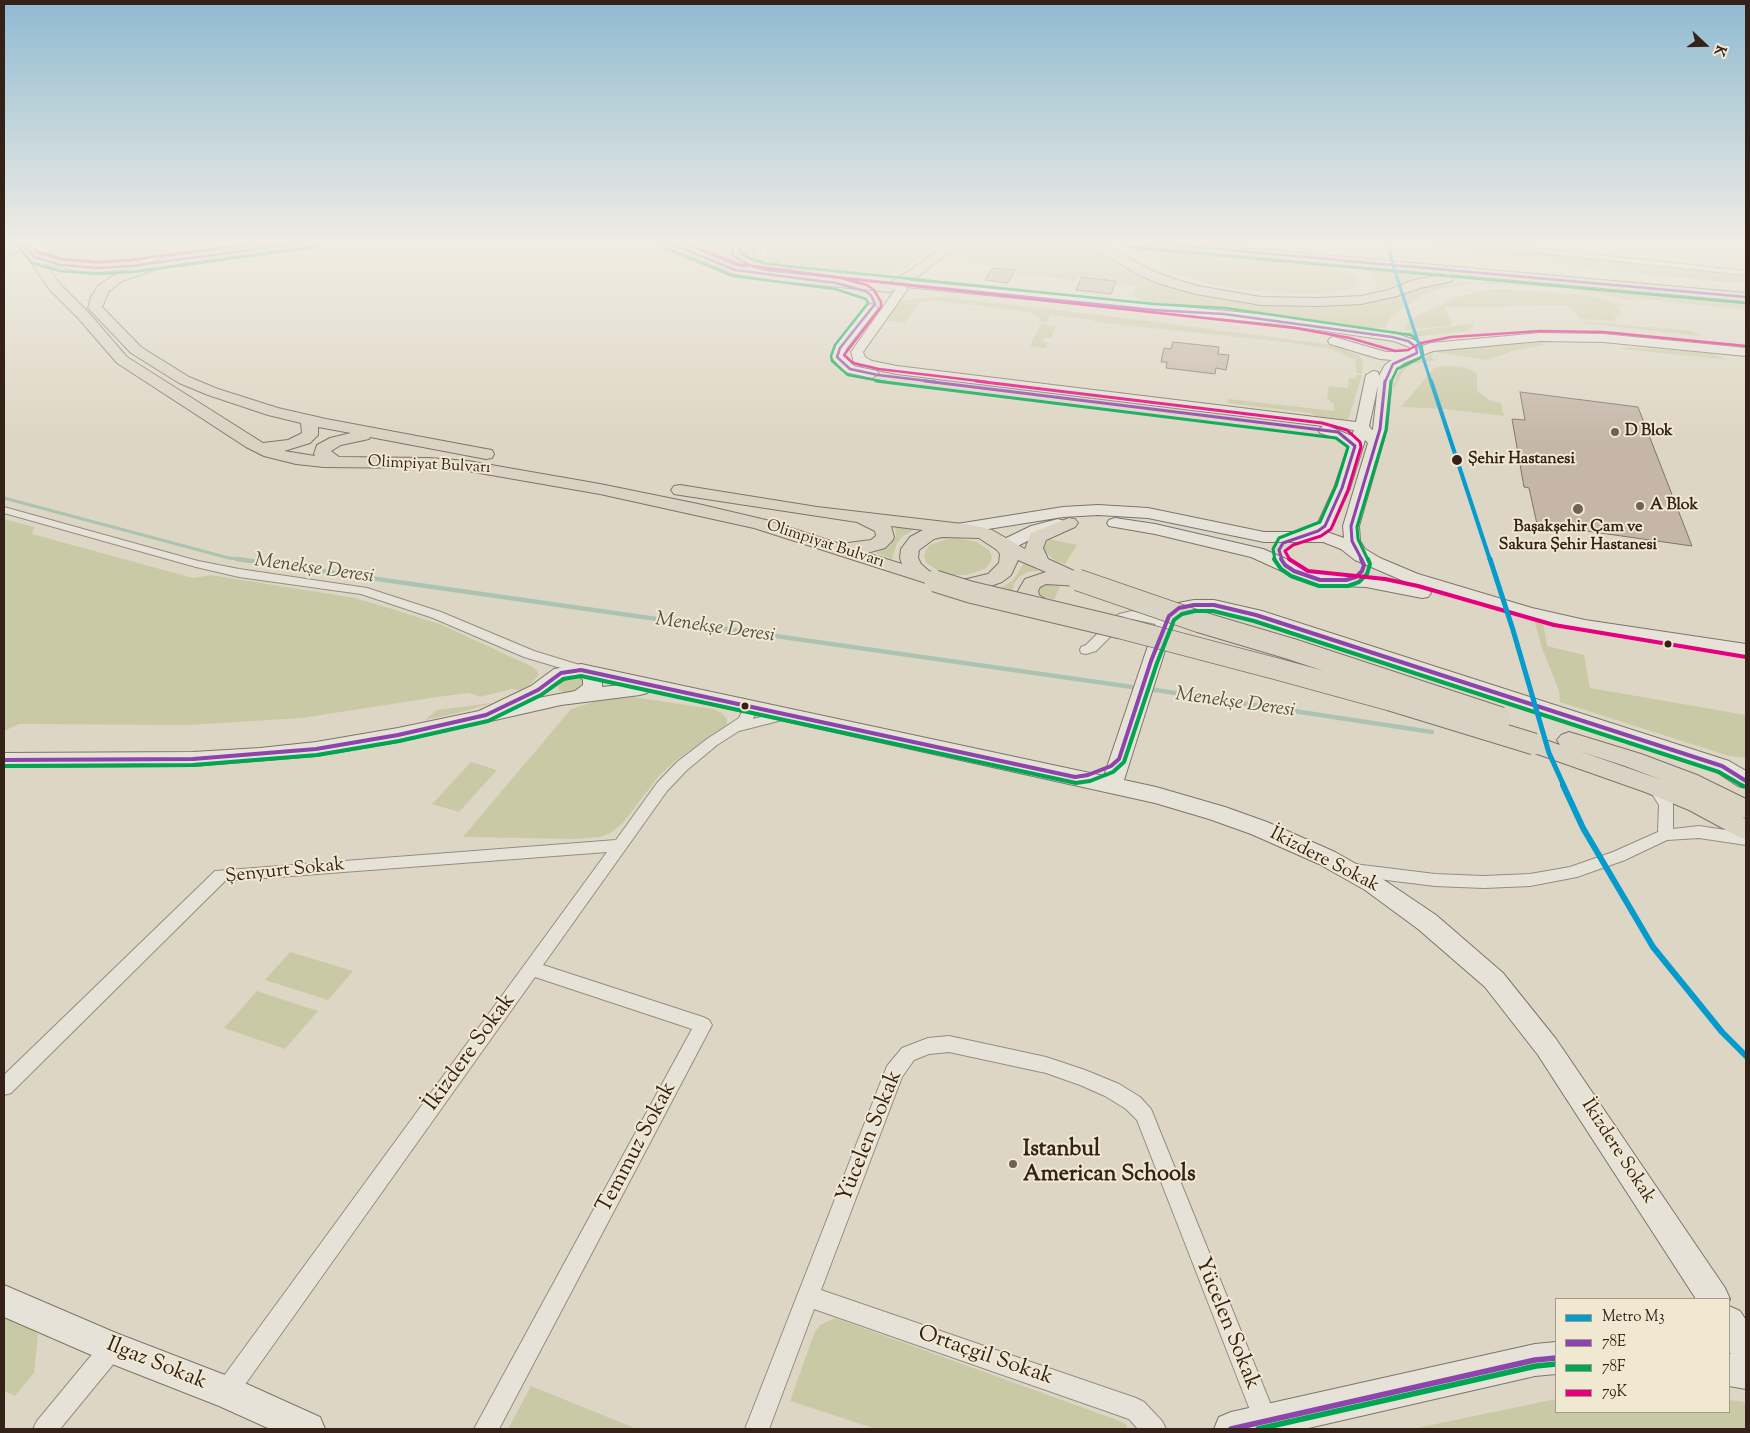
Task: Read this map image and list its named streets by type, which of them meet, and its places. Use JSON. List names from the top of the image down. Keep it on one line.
{"streets":{"main road":["Olimpiyat Bulvarı"],"street":["İkizdere Sokak","Şenyurt Sokak","Yücelen Sokak","Temmuz Sokak","Ortaçgil Sokak","Ilgaz Sokak"]},"crossings":[["İkizdere Sokak","Şenyurt Sokak"],["İkizdere Sokak","Temmuz Sokak"],["İkizdere Sokak","Ilgaz Sokak"],["Yücelen Sokak","Ortaçgil Sokak"]],"water":["Menekşe Deresi"],"places":["D Blok","Şehir Hastanesi","A Blok","Başakşehir Çam ve Sakura Şehir Hastanesi","Istanbul American Schools"],"lines":["metro line M3","transit line 78E","transit line 78F","transit line 79K"],"legend":["Metro M3","78E","78F","79K"],"north":"right"}
